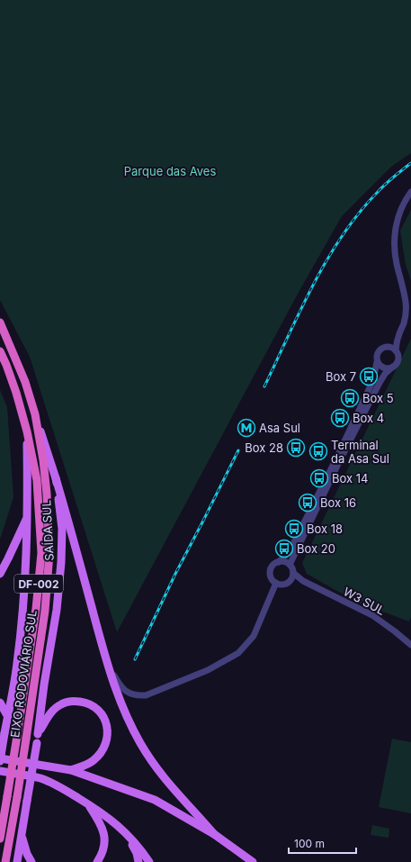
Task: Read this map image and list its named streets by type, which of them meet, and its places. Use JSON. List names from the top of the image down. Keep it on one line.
{"streets":{"highway":["DF-002","EIXO RODOVIÁRIO SUL"],"main road":["SAÍDA SUL"],"street":["W3 SUL"]},"crossings":[["SAÍDA SUL","EIXO RODOVIÁRIO SUL"]],"parks":["Parque das Aves"],"places":{"bus stop":["Box 7","Box 5","Box 4","Box 28","Terminal da Asa Sul","Box 14","Box 16","Box 18","Box 20"],"metro station":["Asa Sul"]},"scale_bar":"100 m"}
